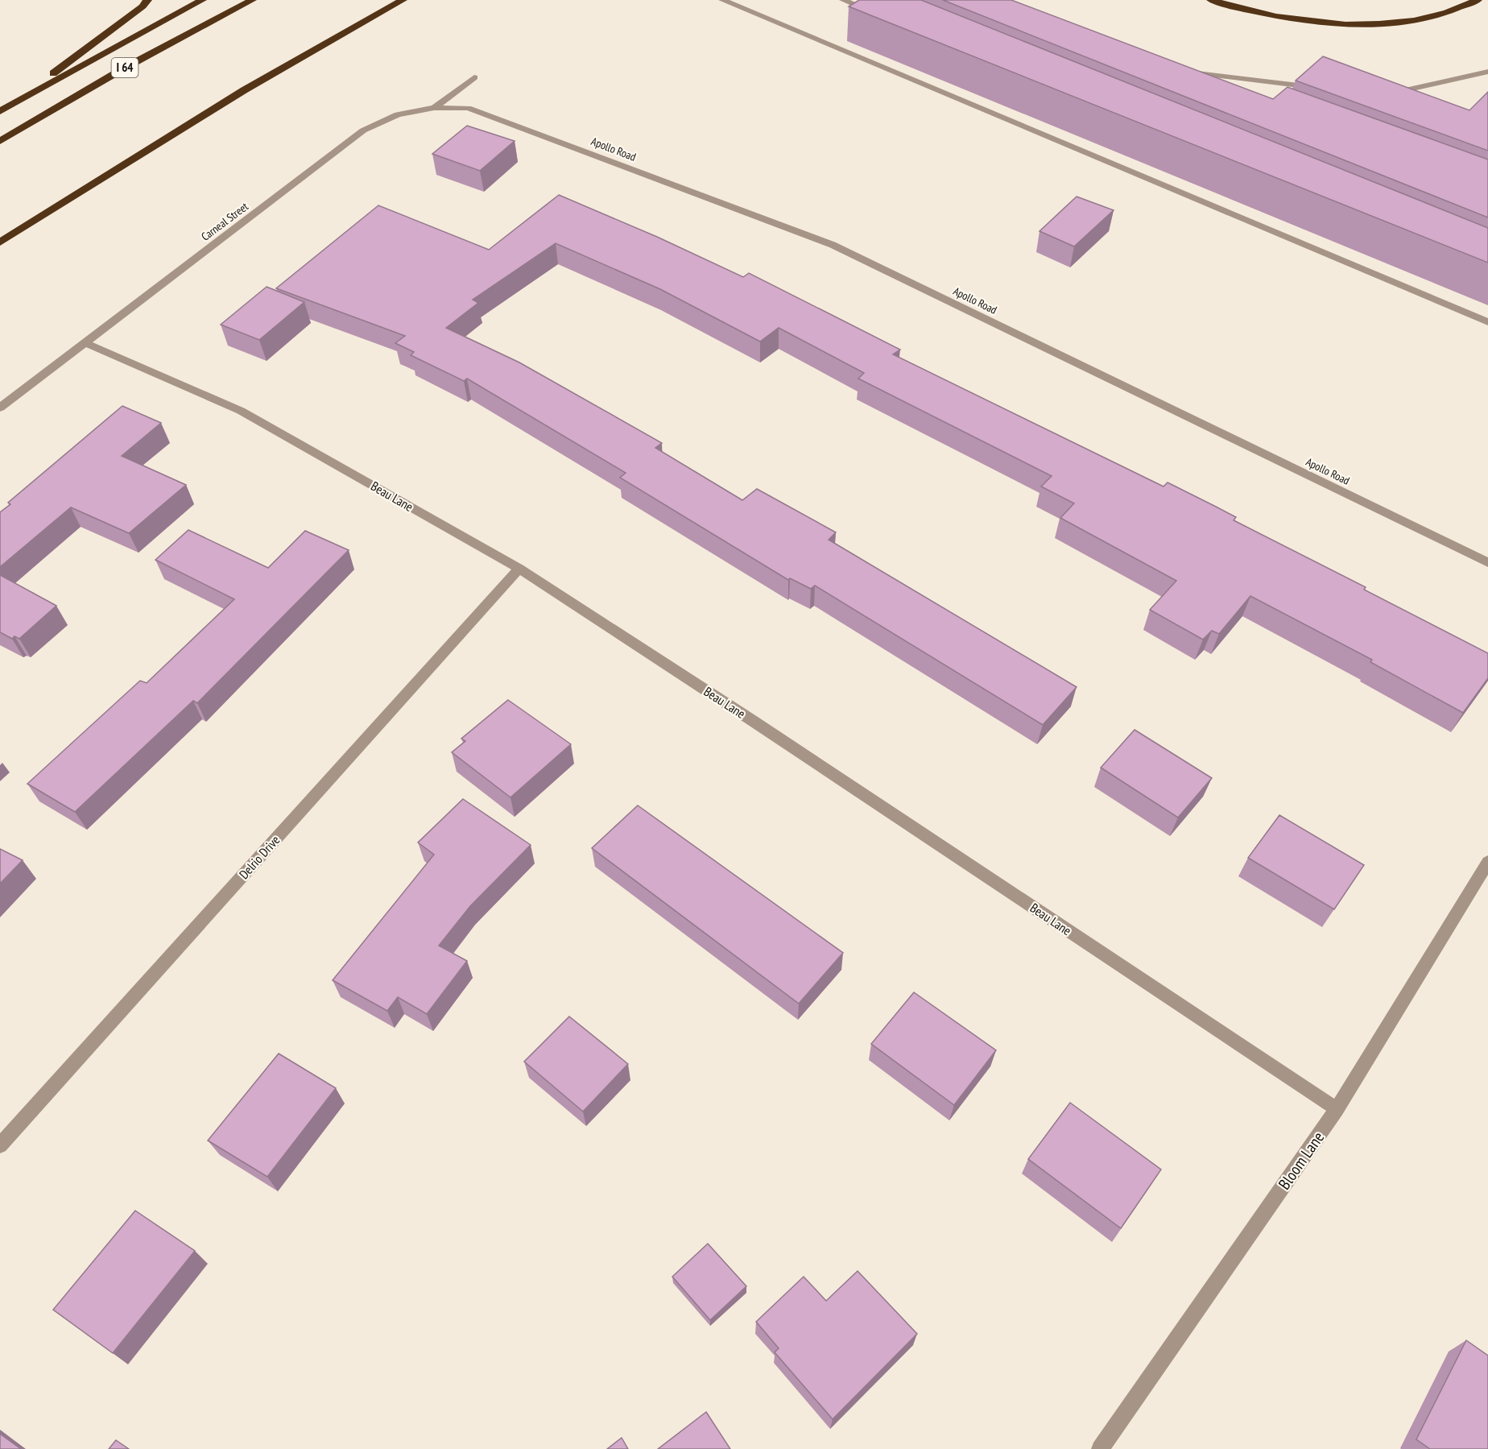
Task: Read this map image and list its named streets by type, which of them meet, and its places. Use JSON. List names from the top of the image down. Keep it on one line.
{"streets":{"highway":["I 64"],"street":["Apollo Road","Carneal Street","Beau Lane","Delrio Drive","Bloom Lane"]},"crossings":[["Apollo Road","Carneal Street"],["Carneal Street","Beau Lane"],["Beau Lane","Delrio Drive"],["Beau Lane","Bloom Lane"]]}
